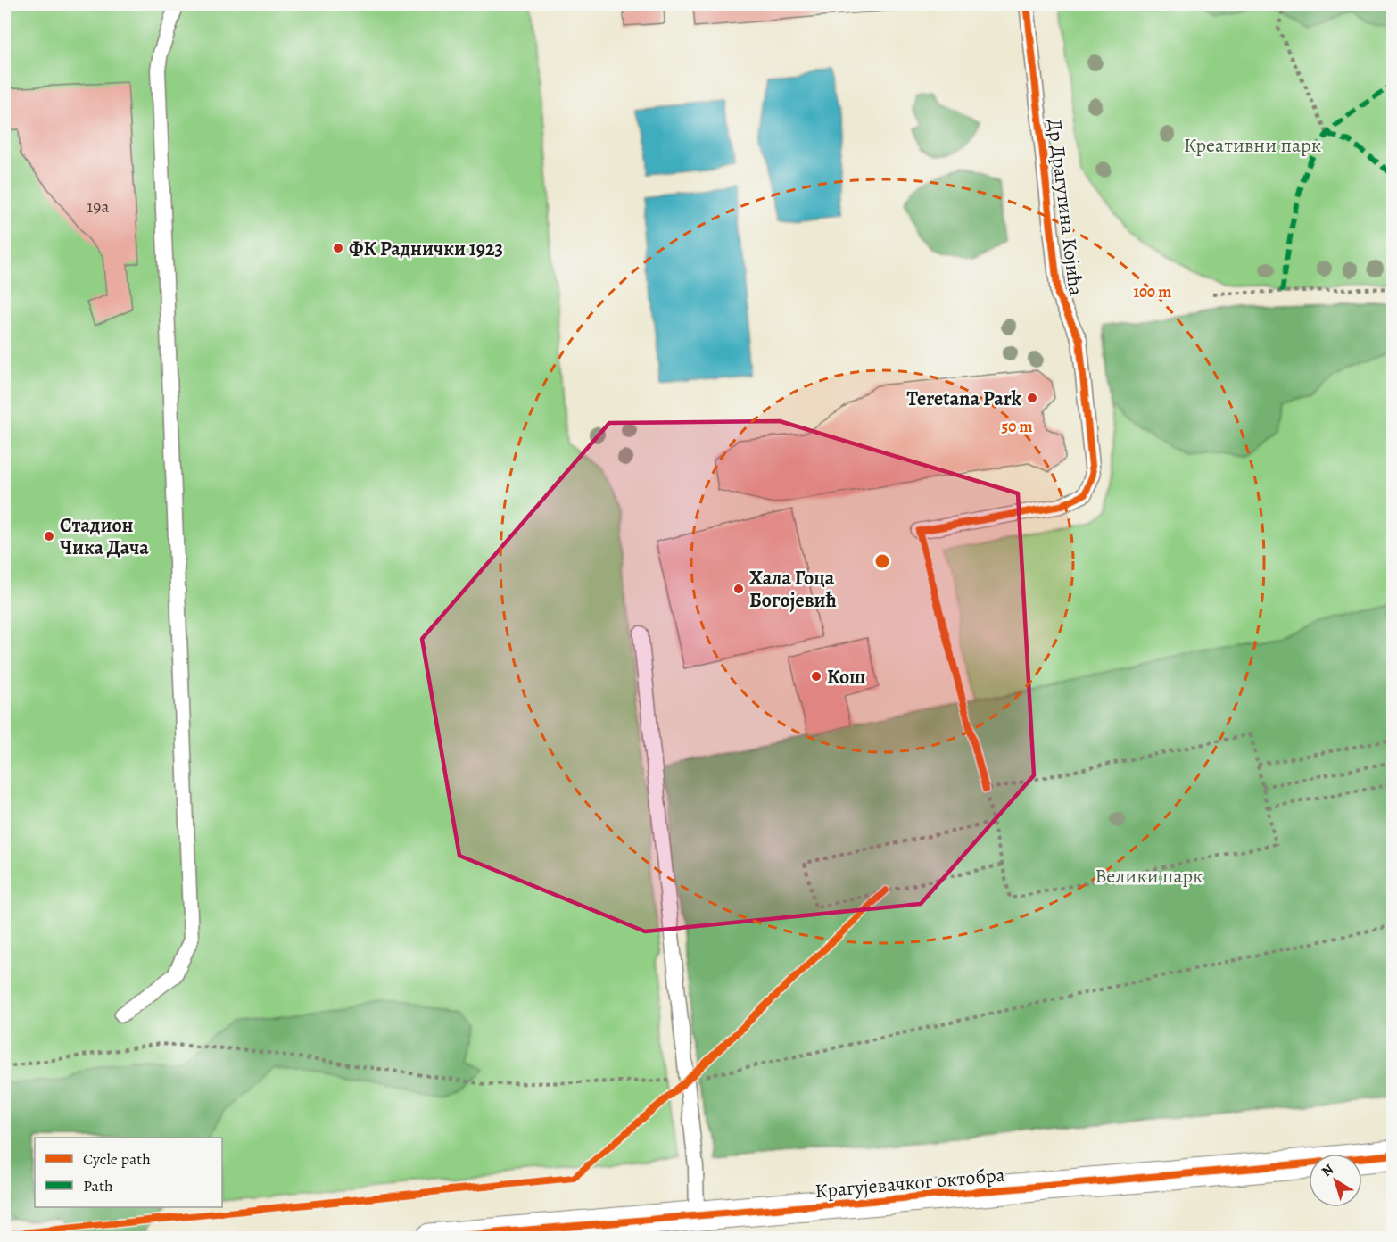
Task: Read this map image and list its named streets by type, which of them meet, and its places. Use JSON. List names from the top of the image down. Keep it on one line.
{"streets":{"street":["Крагујевачког октобра"],"lane":["Др Драгутина Којића"]},"parks":["Креативни парк","Велики парк"],"places":["ФК Раднички 1923","Teretana Park","Стадион Чика Дача","Хала Гоца Богојевић","Кош"],"house_numbers":["19a"],"legend":["Cycle path","Path"],"north":"top left","rings":["100 m","50 m"]}
